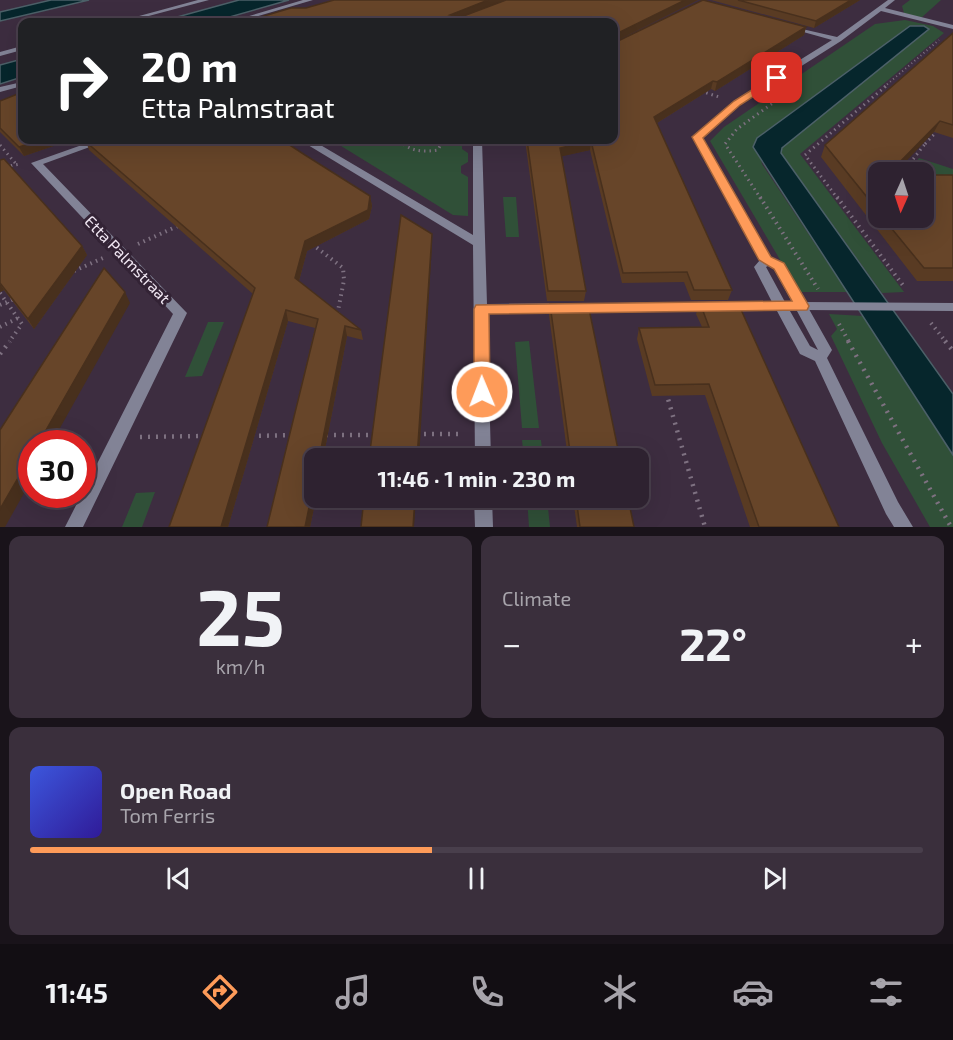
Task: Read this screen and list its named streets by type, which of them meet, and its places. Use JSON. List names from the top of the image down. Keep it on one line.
{"streets":{"street":["Etta Palmstraat"]},"north":"bottom","page":{"turn":["20 m","Etta Palmstraat"],"limit":"30","trip":"11:46 · 1 min · 230 m","tile":[["25","km/h"],"Climate"],"heat":["−","22°","+"],"song":["Open Road","Tom Ferris"],"tabs":"11:45"}}
